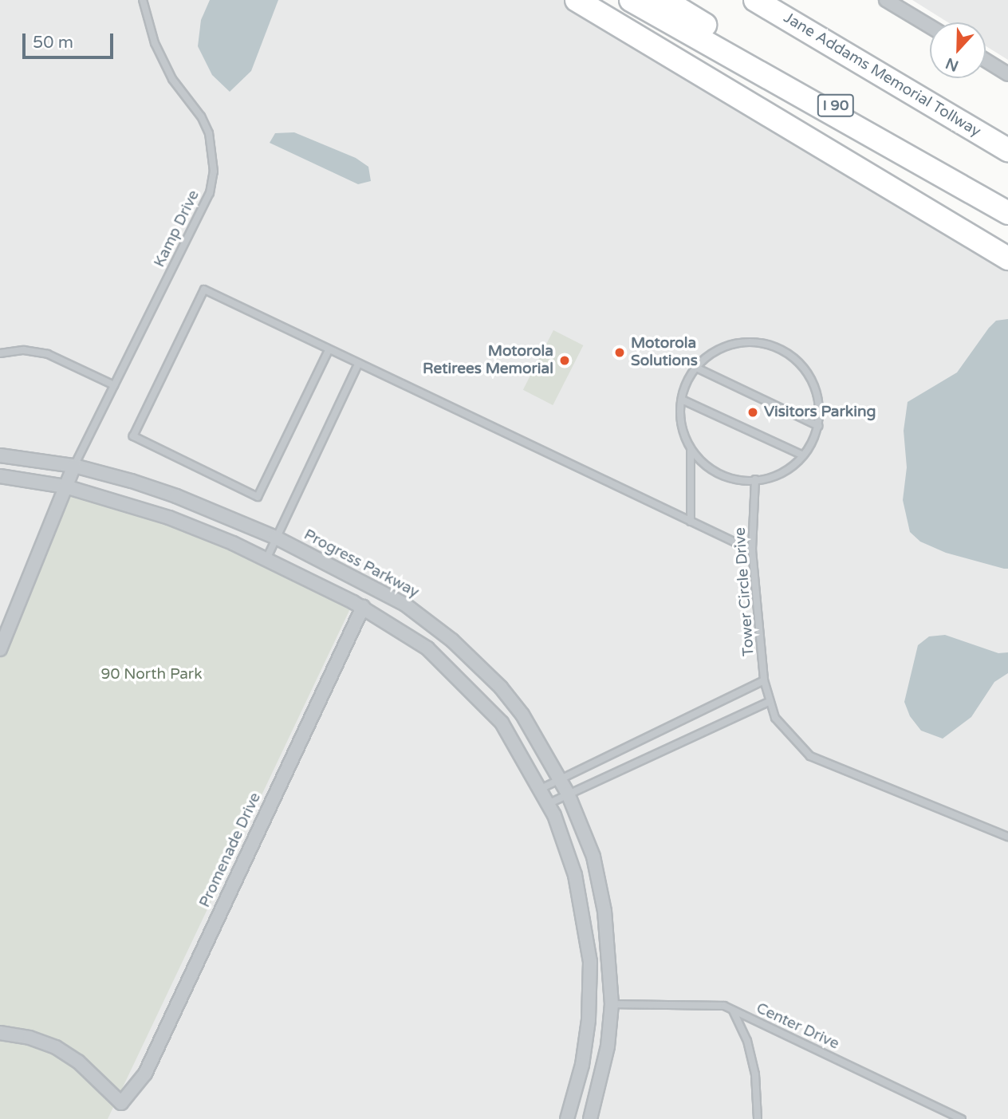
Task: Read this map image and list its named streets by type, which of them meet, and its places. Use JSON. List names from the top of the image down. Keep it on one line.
{"streets":{"highway":["Jane Addams Memorial Tollway","I 90"],"street":["Progress Parkway","Promenade Drive"],"lane":["Kamp Drive","Tower Circle Drive","Center Drive"]},"crossings":[["Kamp Drive","Progress Parkway"],["Progress Parkway","Center Drive"]],"parks":["90 North Park"],"places":["Motorola Solutions","Motorola Retirees Memorial","Visitors Parking"],"scale_bar":"50 m","north":"bottom"}
